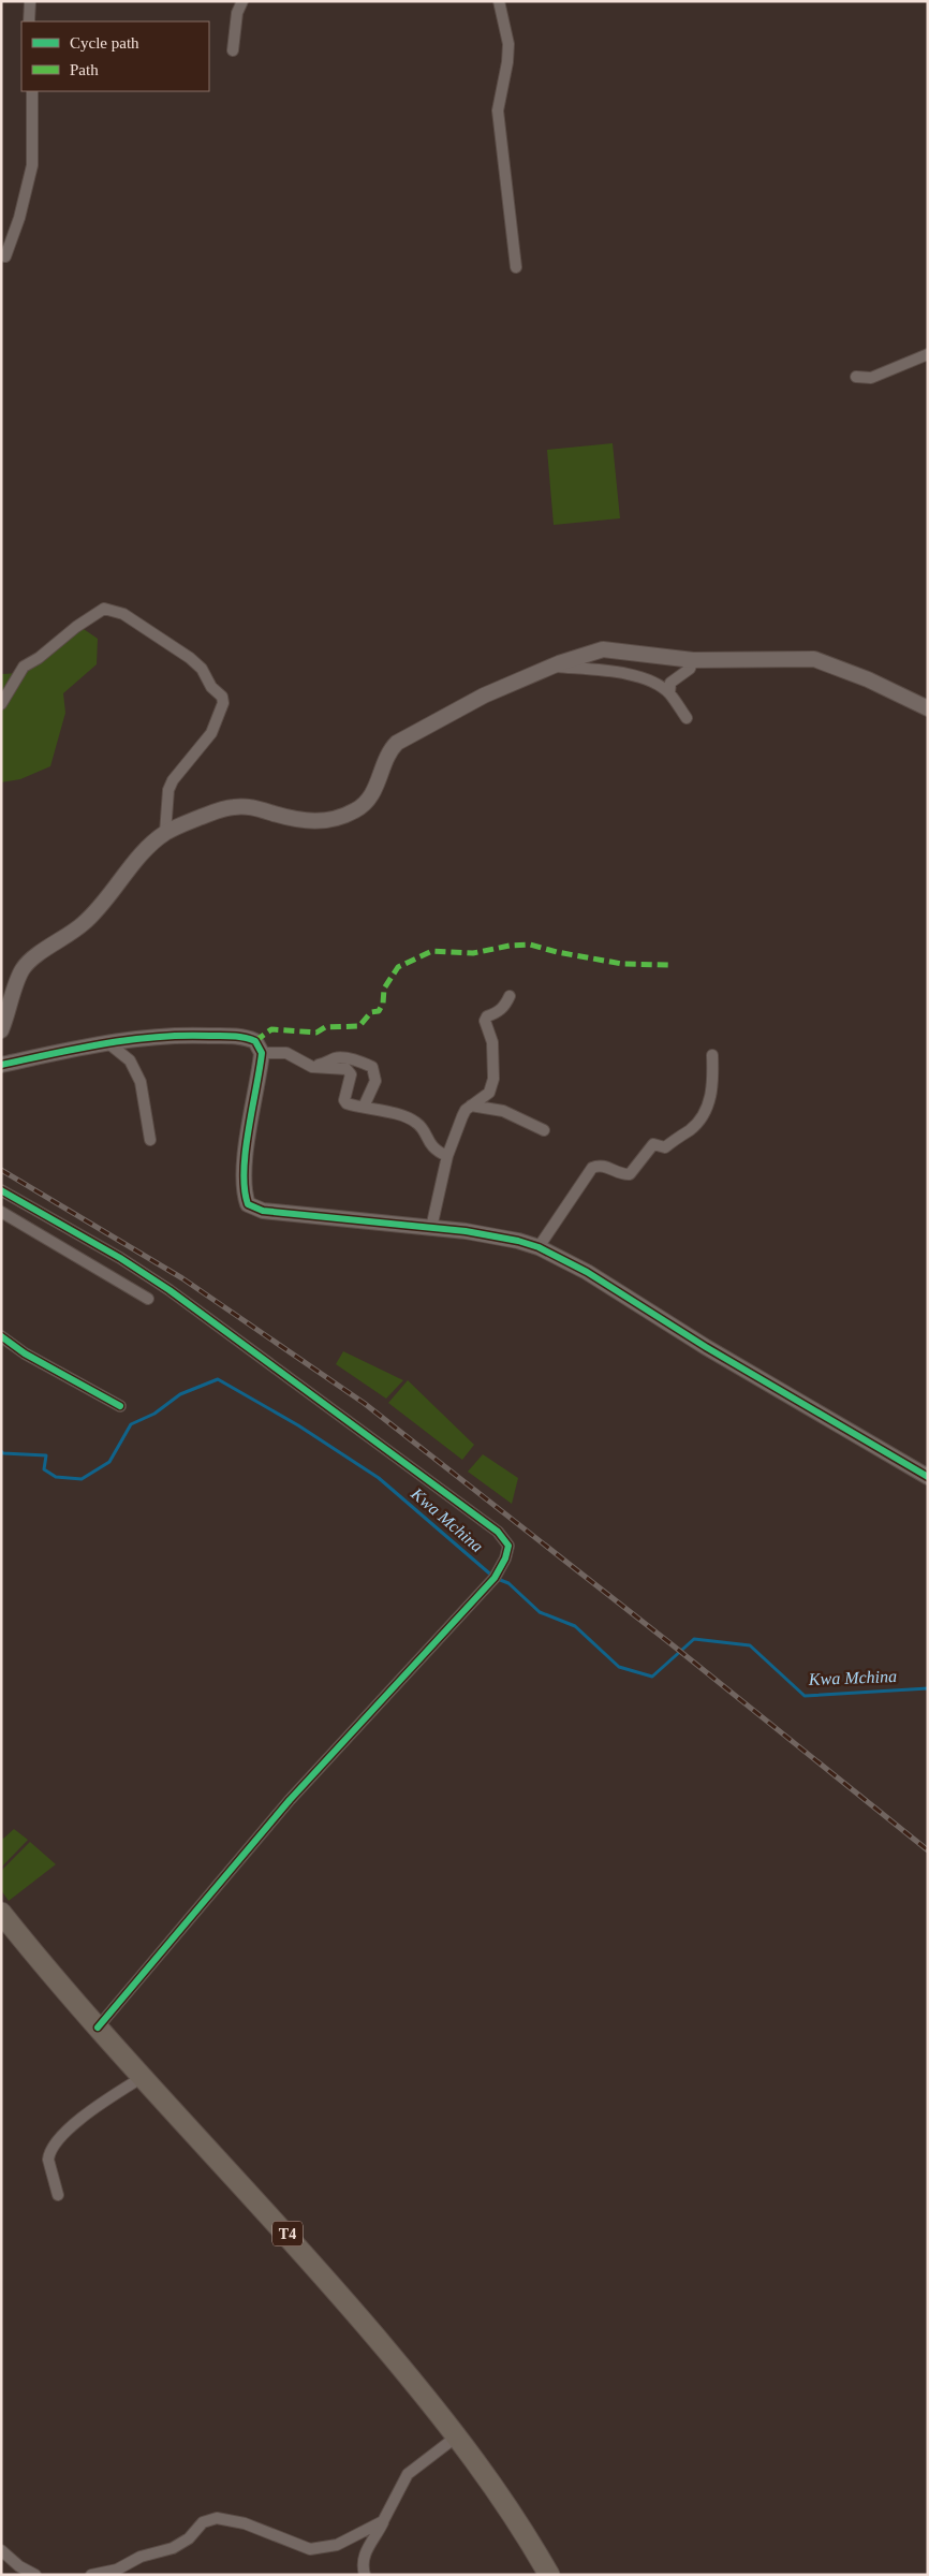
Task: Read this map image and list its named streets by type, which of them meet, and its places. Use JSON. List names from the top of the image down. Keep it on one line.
{"streets":{"highway":["T4"]},"water":["Kwa Mchina"],"legend":["Cycle path","Path"]}
